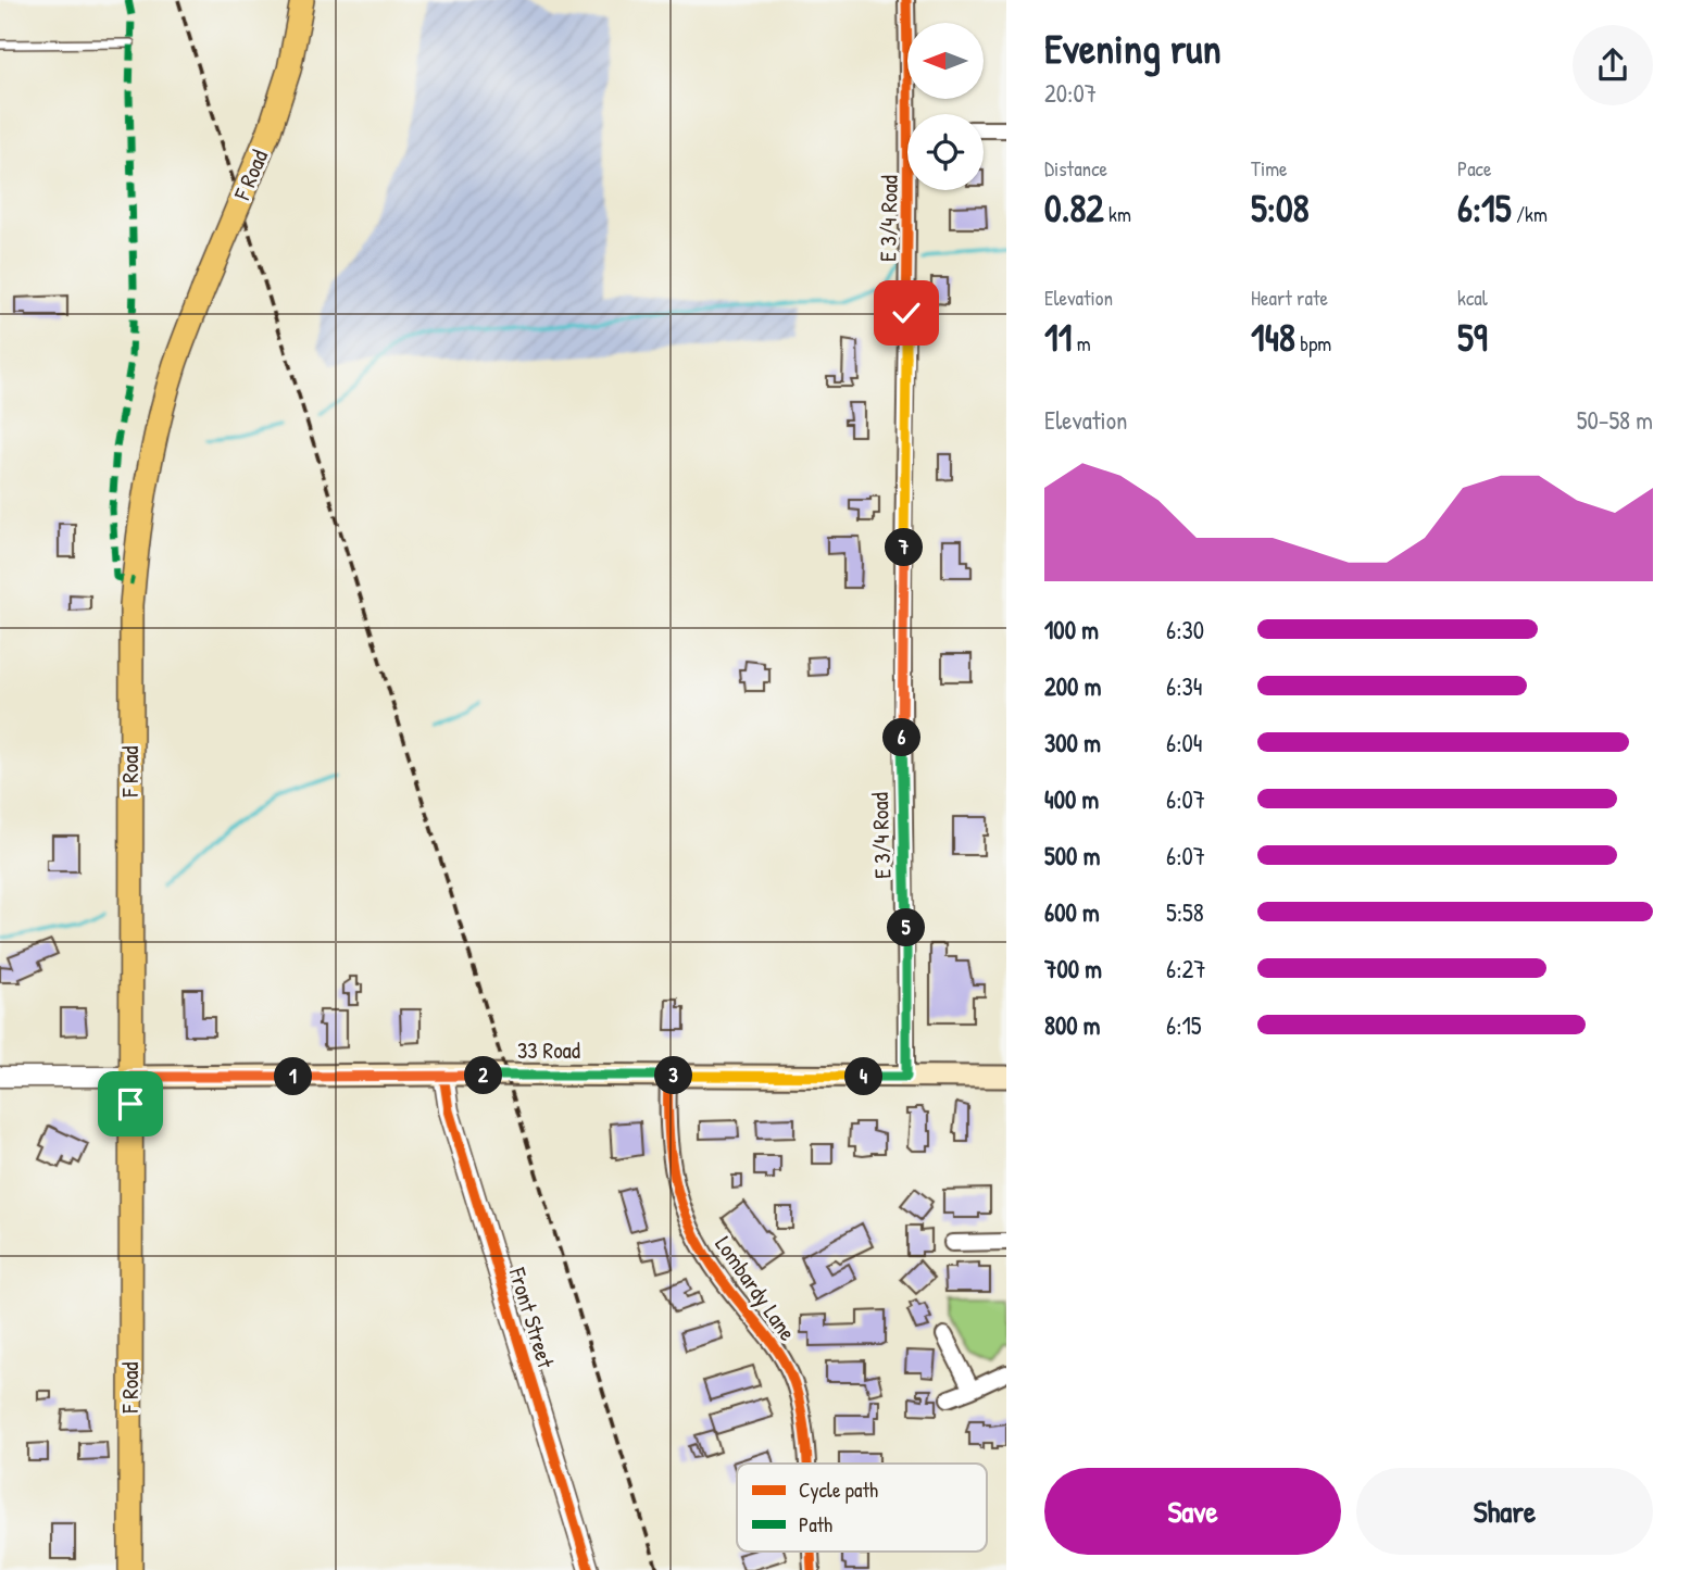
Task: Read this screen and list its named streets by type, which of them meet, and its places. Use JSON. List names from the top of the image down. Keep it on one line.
{"streets":{"main road":["F Road","33 Road"],"street":["E 3/4 Road","Lombardy Lane","Front Street"]},"crossings":[["F Road","33 Road"],["E 3/4 Road","33 Road"],["33 Road","Lombardy Lane"],["33 Road","Front Street"]],"legend":["Cycle path","Path"],"north":"left","page":{"heading":["Evening run","20:07"],"stats":[["Distance","0.82 km"],["Time","5:08"],["Pace","6:15 /km"],["Elevation","11 m"],["Heart rate","148 bpm"],["kcal","59"]],"chart":["Elevation","50–58 m"],"pins":["7","6","5","2","3","1","4"],"list":[{"name":"100 m","note":"6:30"},{"name":"200 m","note":"6:34"},{"name":"300 m","note":"6:04"},{"name":"400 m","note":"6:07"},{"name":"500 m","note":"6:07"},{"name":"600 m","note":"5:58"},{"name":"700 m","note":"6:27"},{"name":"800 m","note":"6:15"}],"buttons":["Save","Share"]}}
